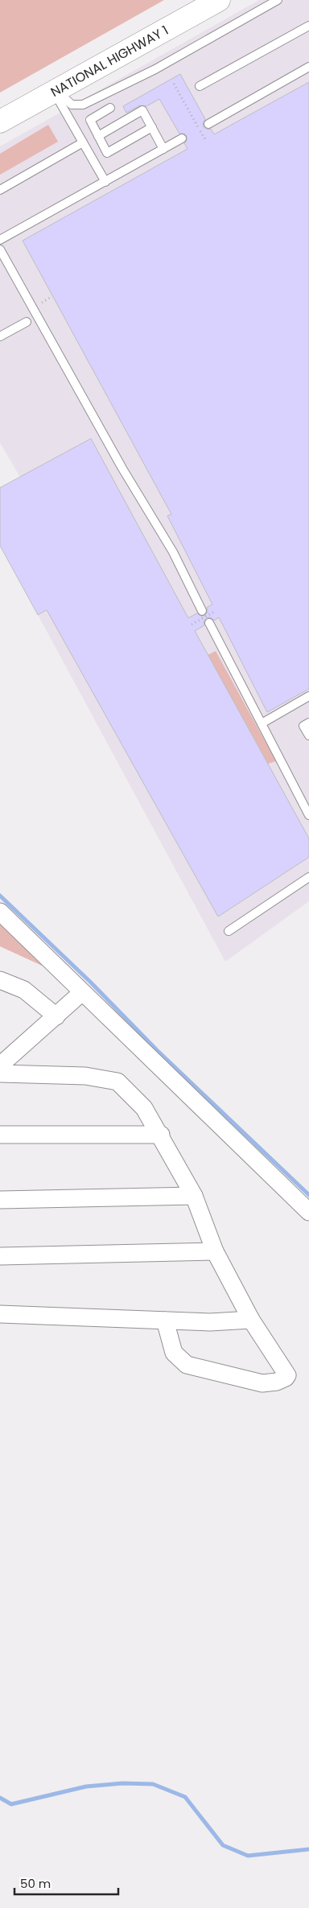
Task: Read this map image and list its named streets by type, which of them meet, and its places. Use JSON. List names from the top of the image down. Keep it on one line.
{"streets":{"highway":["NATIONAL HIGHWAY 1"]},"scale_bar":"50 m"}
